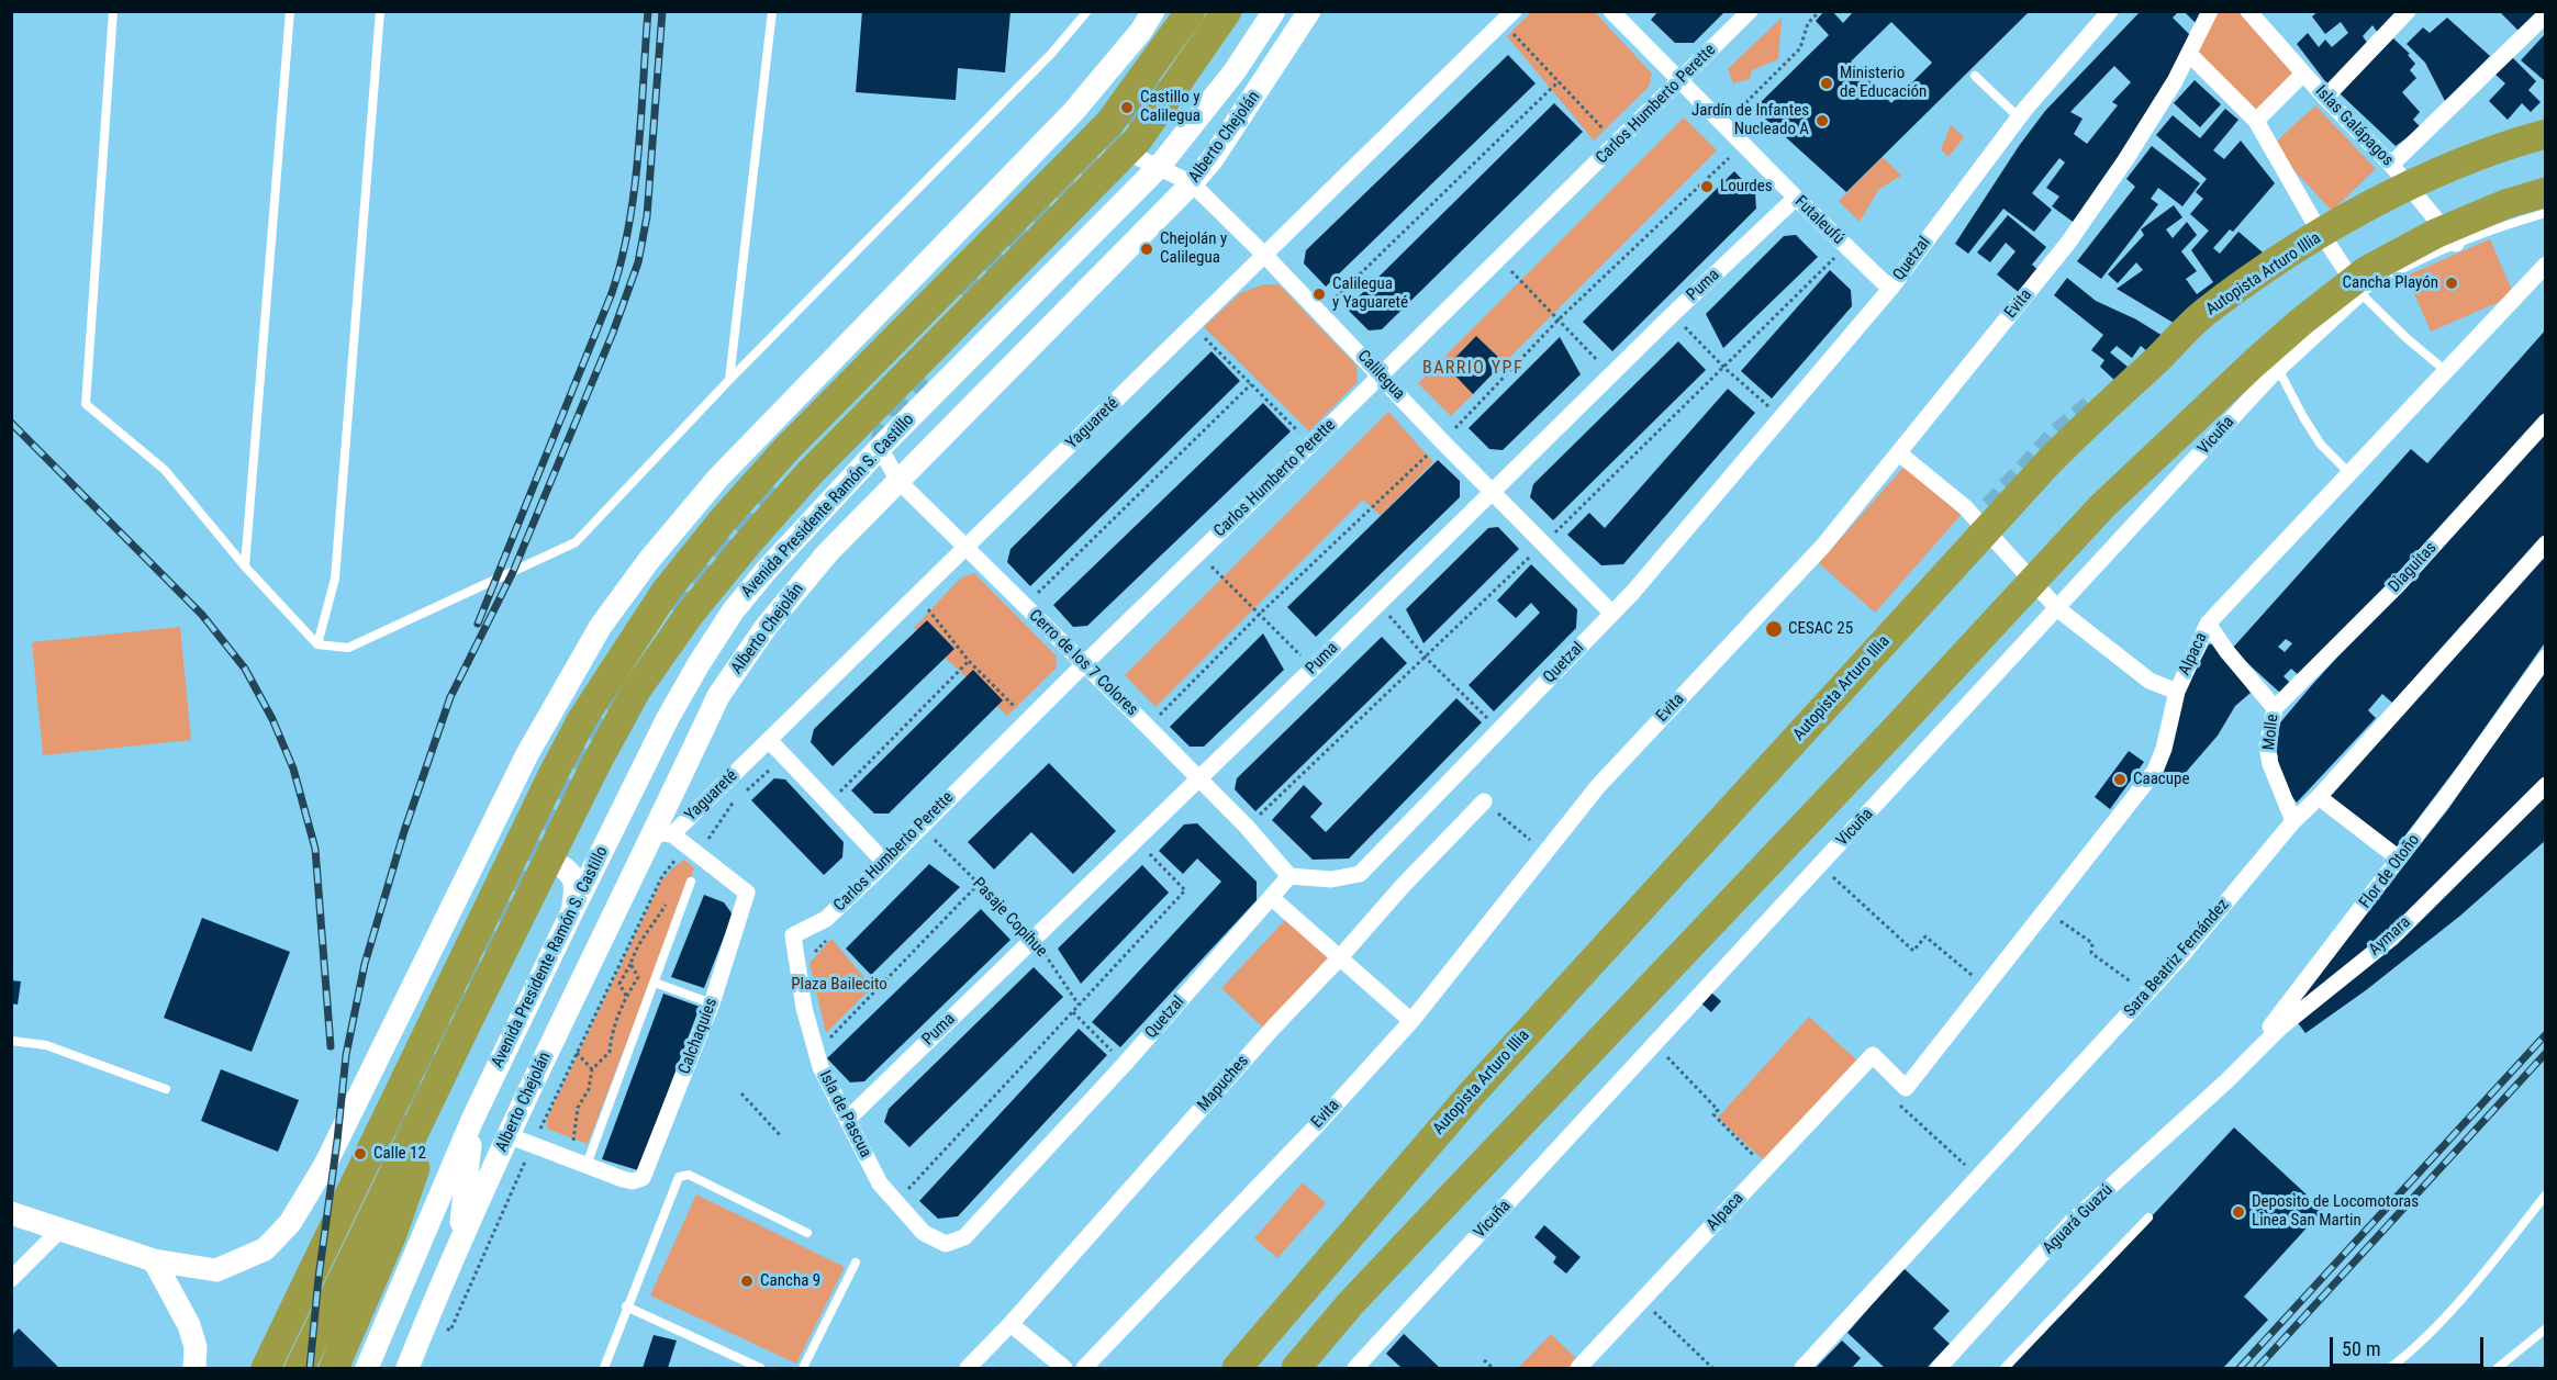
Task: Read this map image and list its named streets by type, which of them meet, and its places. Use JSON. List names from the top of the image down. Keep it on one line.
{"streets":{"highway":["Autopista Arturo Illia"],"main road":["Alberto Chejolán","Avenida Presidente Ramón S. Castillo"],"street":["Carlos Humberto Perette","Islas Galápagos","Futaleufú","Quetzal","Puma","Evita","Calilegua","Yaguareté","Vicuña","Diaguitas","Alpaca","Cerro de los 7 Colores","Molle","Flor de Otoño","Aymara","Sara Beatriz Fernández","Calchaquíes","Mapuches","Isla de Pascua","Aguará Guazú"],"path":["Pasaje Copihue"]},"crossings":[["Carlos Humberto Perette","Futaleufú"],["Carlos Humberto Perette","Calilegua"],["Carlos Humberto Perette","Cerro de los 7 Colores"],["Carlos Humberto Perette","Isla de Pascua"],["Alberto Chejolán","Calilegua"],["Alberto Chejolán","Yaguareté"],["Alberto Chejolán","Cerro de los 7 Colores"],["Alberto Chejolán","Calchaquíes"],["Futaleufú","Quetzal"],["Futaleufú","Puma"],["Quetzal","Calilegua"],["Quetzal","Cerro de los 7 Colores"],["Quetzal","Isla de Pascua"],["Puma","Calilegua"],["Puma","Cerro de los 7 Colores"],["Puma","Pasaje Copihue"],["Puma","Isla de Pascua"],["Calilegua","Yaguareté"],["Calilegua","Avenida Presidente Ramón S. Castillo"],["Yaguareté","Cerro de los 7 Colores"],["Yaguareté","Calchaquíes"],["Avenida Presidente Ramón S. Castillo","Cerro de los 7 Colores"],["Diaguitas","Molle"],["Alpaca","Molle"],["Molle","Sara Beatriz Fernández"],["Flor de Otoño","Aymara"],["Flor de Otoño","Aguará Guazú"],["Aymara","Aguará Guazú"]],"districts":["BARRIO YPF"],"parks":["Plaza Bailecito"],"places":["Ministerio de Educación","Castillo y Calilegua","Jardín de Infantes Nucleado A","Lourdes","Chejolán y Calilegua","Cancha Playón","Calilegua y Yaguareté","CESAC 25","Caacupe","Calle 12","Deposito de Locomotoras Linea San Martin","Cancha 9"],"scale_bar":"50 m"}
